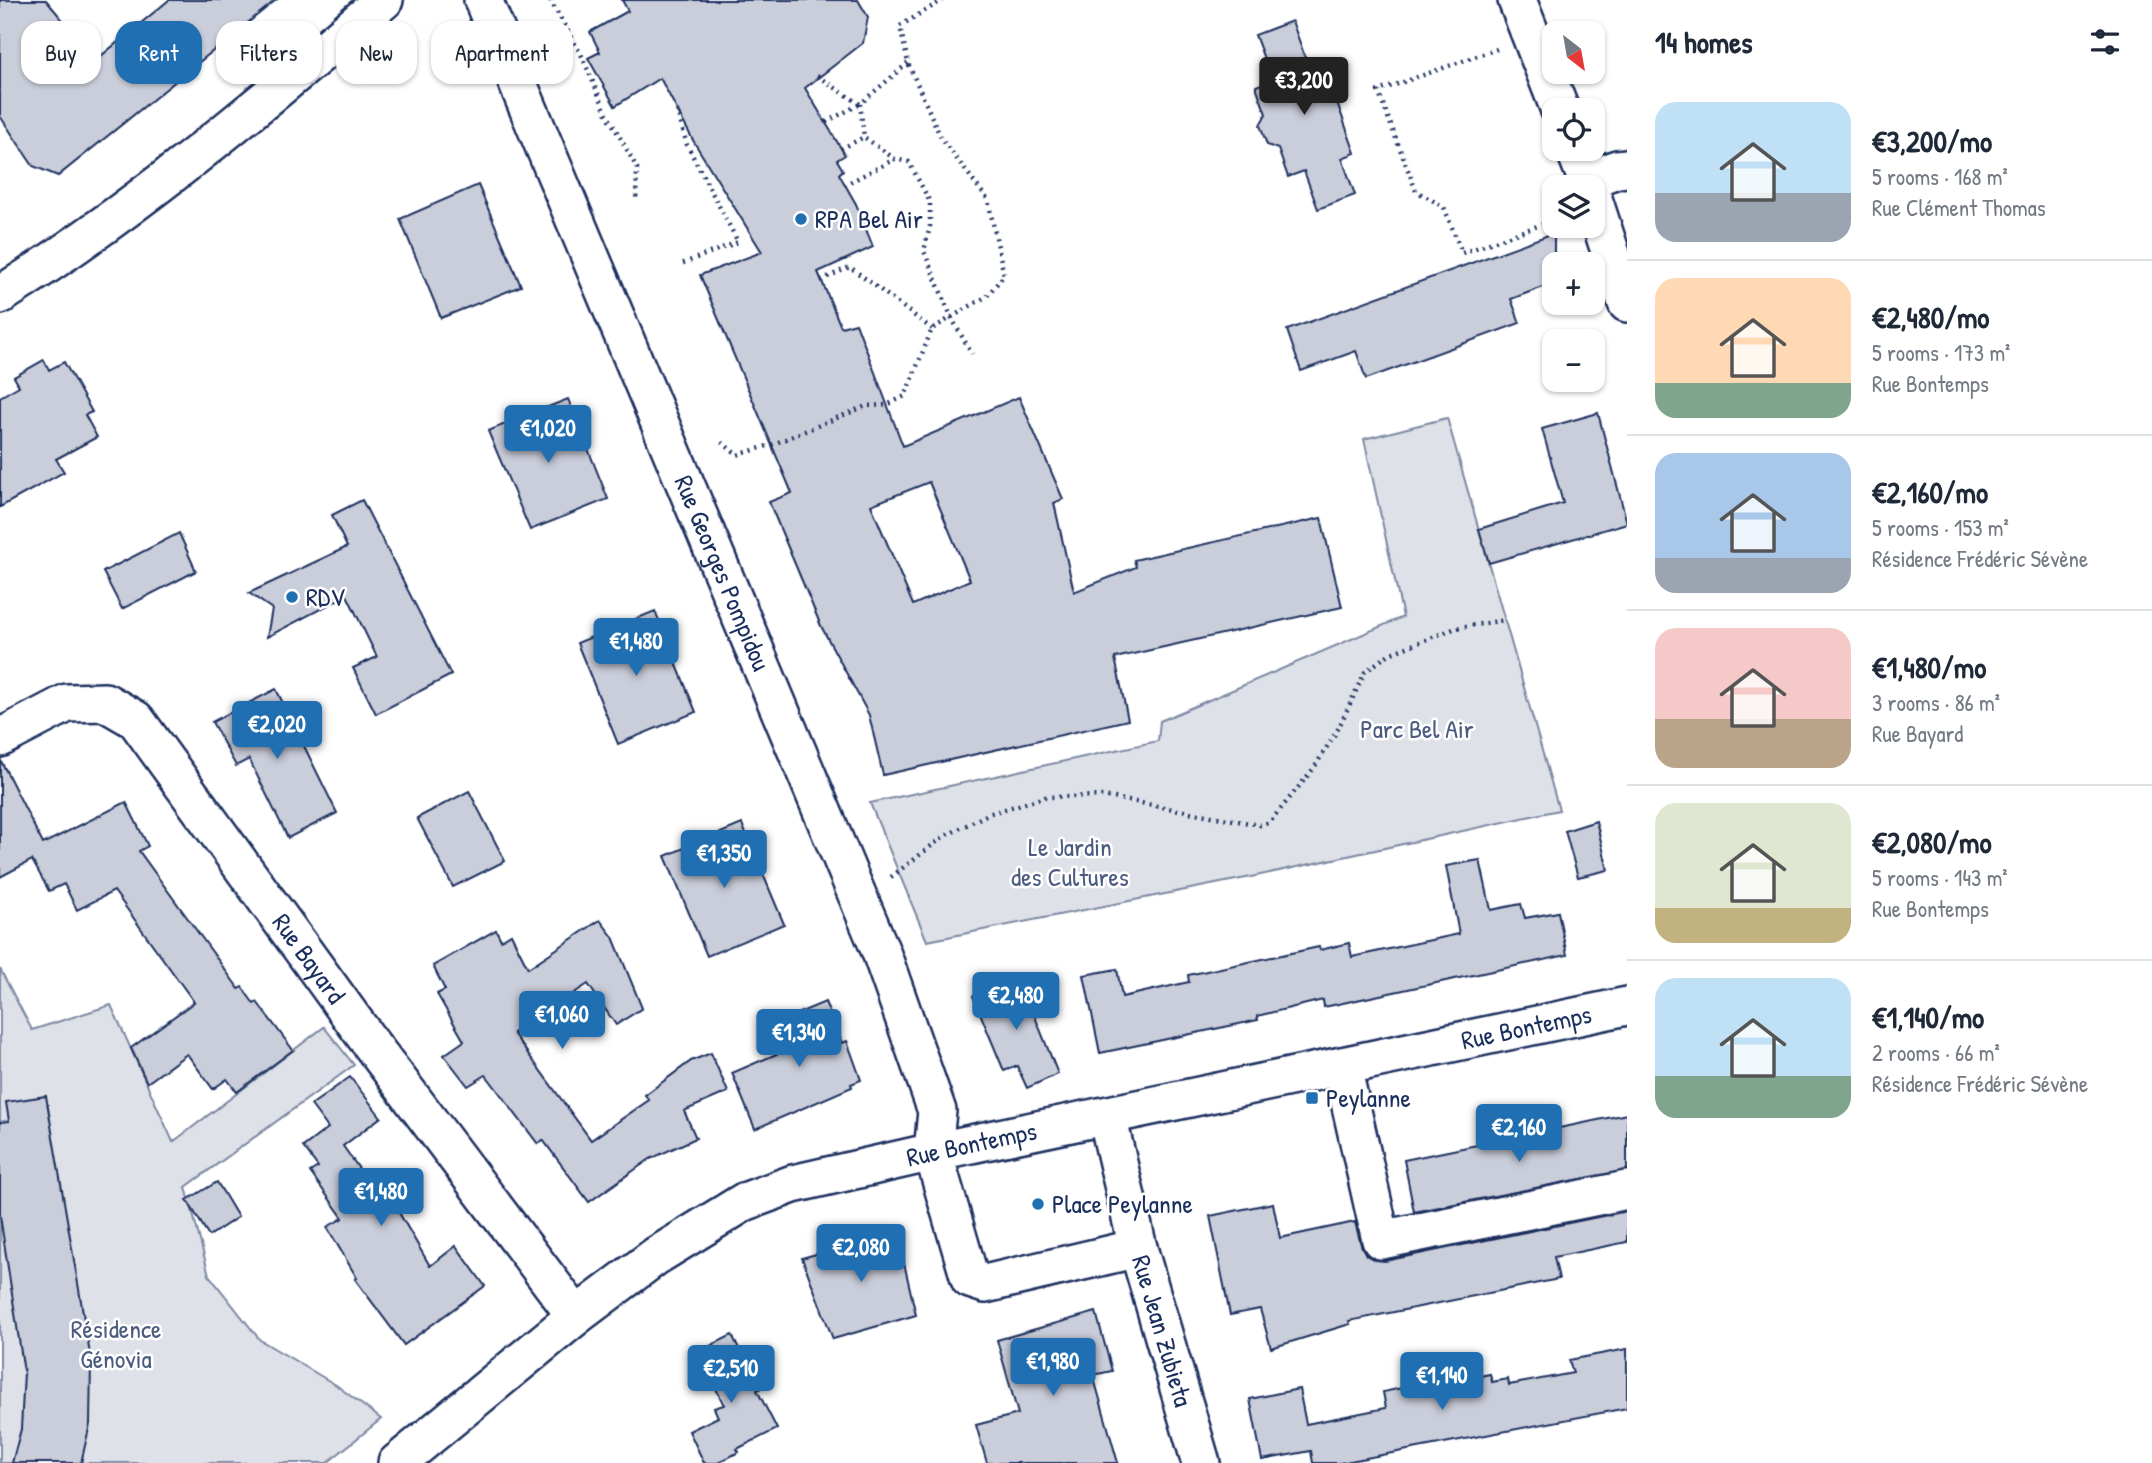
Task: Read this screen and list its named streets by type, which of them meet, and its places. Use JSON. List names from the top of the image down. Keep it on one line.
{"streets":{"street":["Rue Georges Pompidou","Rue Bayard","Rue Bontemps","Rue Jean Zubieta"]},"crossings":[["Rue Georges Pompidou","Rue Bontemps"],["Rue Bayard","Rue Bontemps"],["Rue Bontemps","Rue Jean Zubieta"]],"parks":["Parc Bel Air","Le Jardin des Cultures","Résidence Génovia"],"places":{"other":["RPA Bel Air","RDV","Place Peylanne"],"transit":["Peylanne"]},"north":"bottom right","page":{"heading":"14 homes","map_buttons":["+","−"],"chip":["Buy","Rent","Filters","New","Apartment"],"price":["€3,200","€1,020","€1,480","€2,020","€1,350","€2,480","€1,060","€1,340","€2,160","€1,480","€2,080","€1,980","€2,510","€1,140"],"list":[{"name":"€3,200/mo","note":"5 rooms · 168 m² · Rue Clément Thomas"},{"name":"€2,480/mo","note":"5 rooms · 173 m² · Rue Bontemps"},{"name":"€2,160/mo","note":"5 rooms · 153 m² · Résidence Frédéric Sévène"},{"name":"€1,480/mo","note":"3 rooms · 86 m² · Rue Bayard"},{"name":"€2,080/mo","note":"5 rooms · 143 m² · Rue Bontemps"},{"name":"€1,140/mo","note":"2 rooms · 66 m² · Résidence Frédéric Sévène"}]}}
